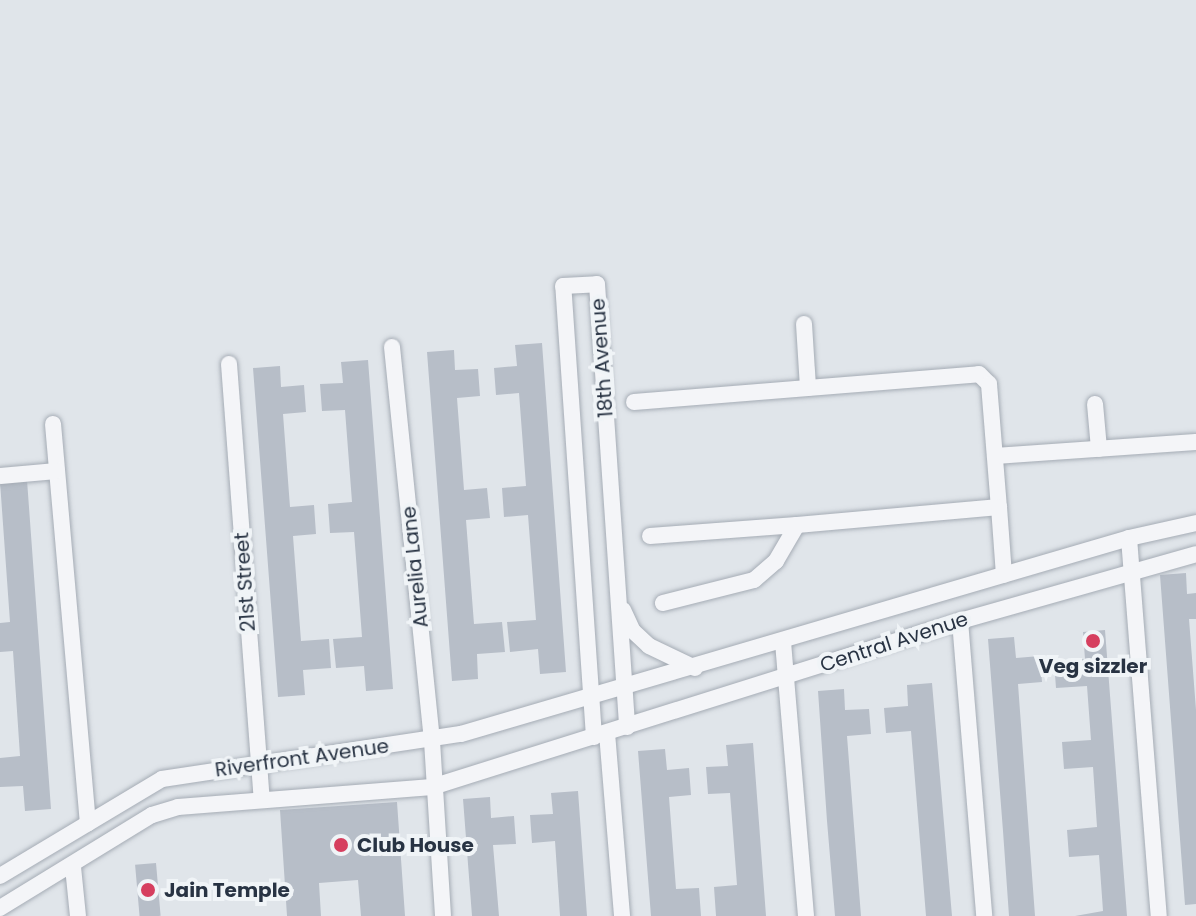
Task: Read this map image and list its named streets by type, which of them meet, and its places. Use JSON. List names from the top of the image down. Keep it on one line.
{"streets":{"street":["18th Avenue","Aurelia Lane","21st Street","Central Avenue","Riverfront Avenue"]},"crossings":[["18th Avenue","Central Avenue"],["18th Avenue","Riverfront Avenue"],["Aurelia Lane","Riverfront Avenue"],["21st Street","Riverfront Avenue"],["Central Avenue","Riverfront Avenue"]],"places":["Veg sizzler","Club House","Jain Temple"]}
